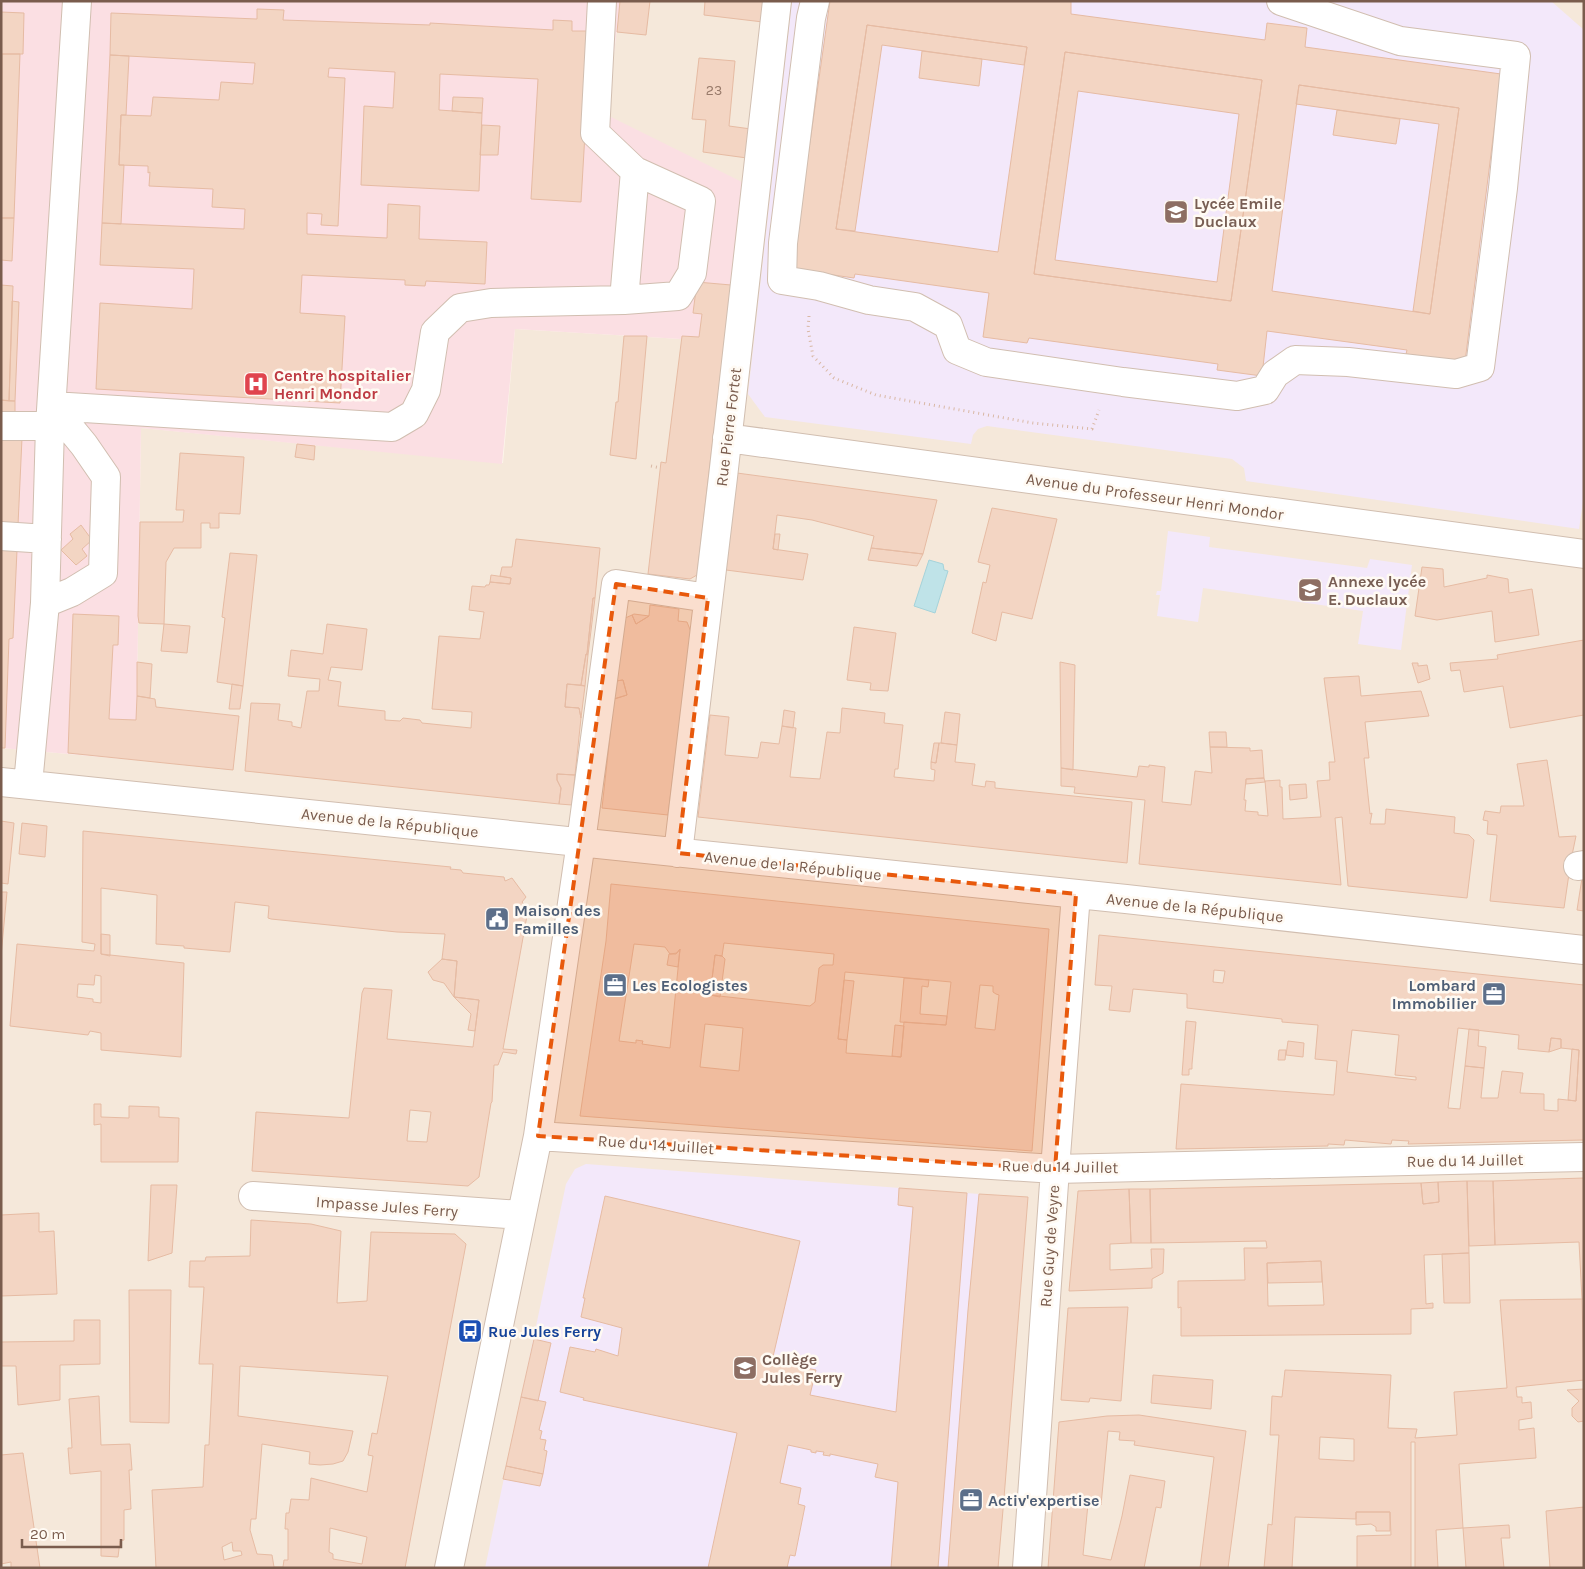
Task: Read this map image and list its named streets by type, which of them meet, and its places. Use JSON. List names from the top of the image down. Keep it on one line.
{"streets":{"street":["Rue Pierre Fortet","Avenue du Professeur Henri Mondor","Avenue de la République","Rue du 14 Juillet","Impasse Jules Ferry","Rue Guy de Veyre"]},"crossings":[["Rue Pierre Fortet","Avenue du Professeur Henri Mondor"],["Rue Pierre Fortet","Avenue de la République"],["Avenue de la République","Rue Guy de Veyre"],["Rue du 14 Juillet","Rue Guy de Veyre"]],"places":{"school or university":["Lycée Emile Duclaux","Annexe lycée E. Duclaux","Collège Jules Ferry"],"hospital":["Centre hospitalier Henri Mondor"],"public building":["Maison des Familles"],"office":["Les Ecologistes","Lombard Immobilier","Activ'expertise"],"bus stop":["Rue Jules Ferry"]},"house_numbers":["23"],"scale_bar":"20 m"}
